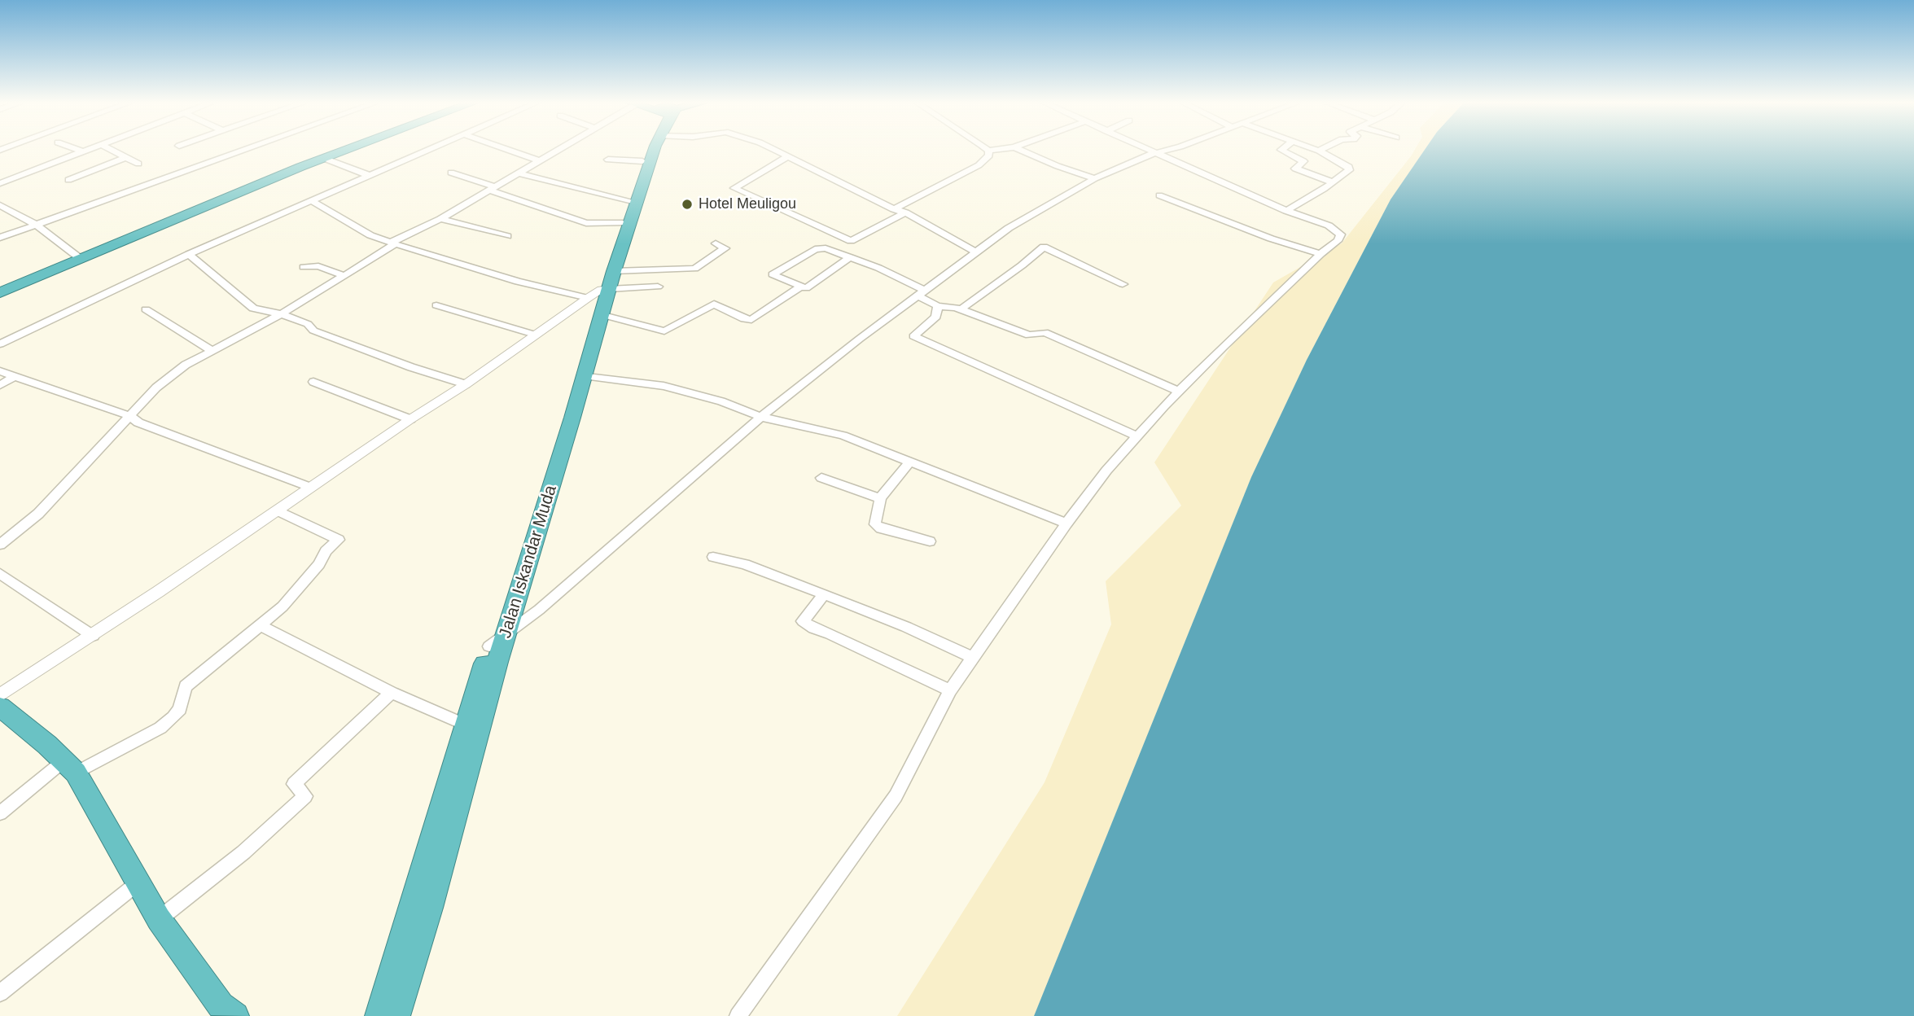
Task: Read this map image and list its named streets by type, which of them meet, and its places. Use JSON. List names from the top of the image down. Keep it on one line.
{"streets":{"highway":["Jalan Iskandar Muda"]},"places":["Hotel Meuligou"]}
